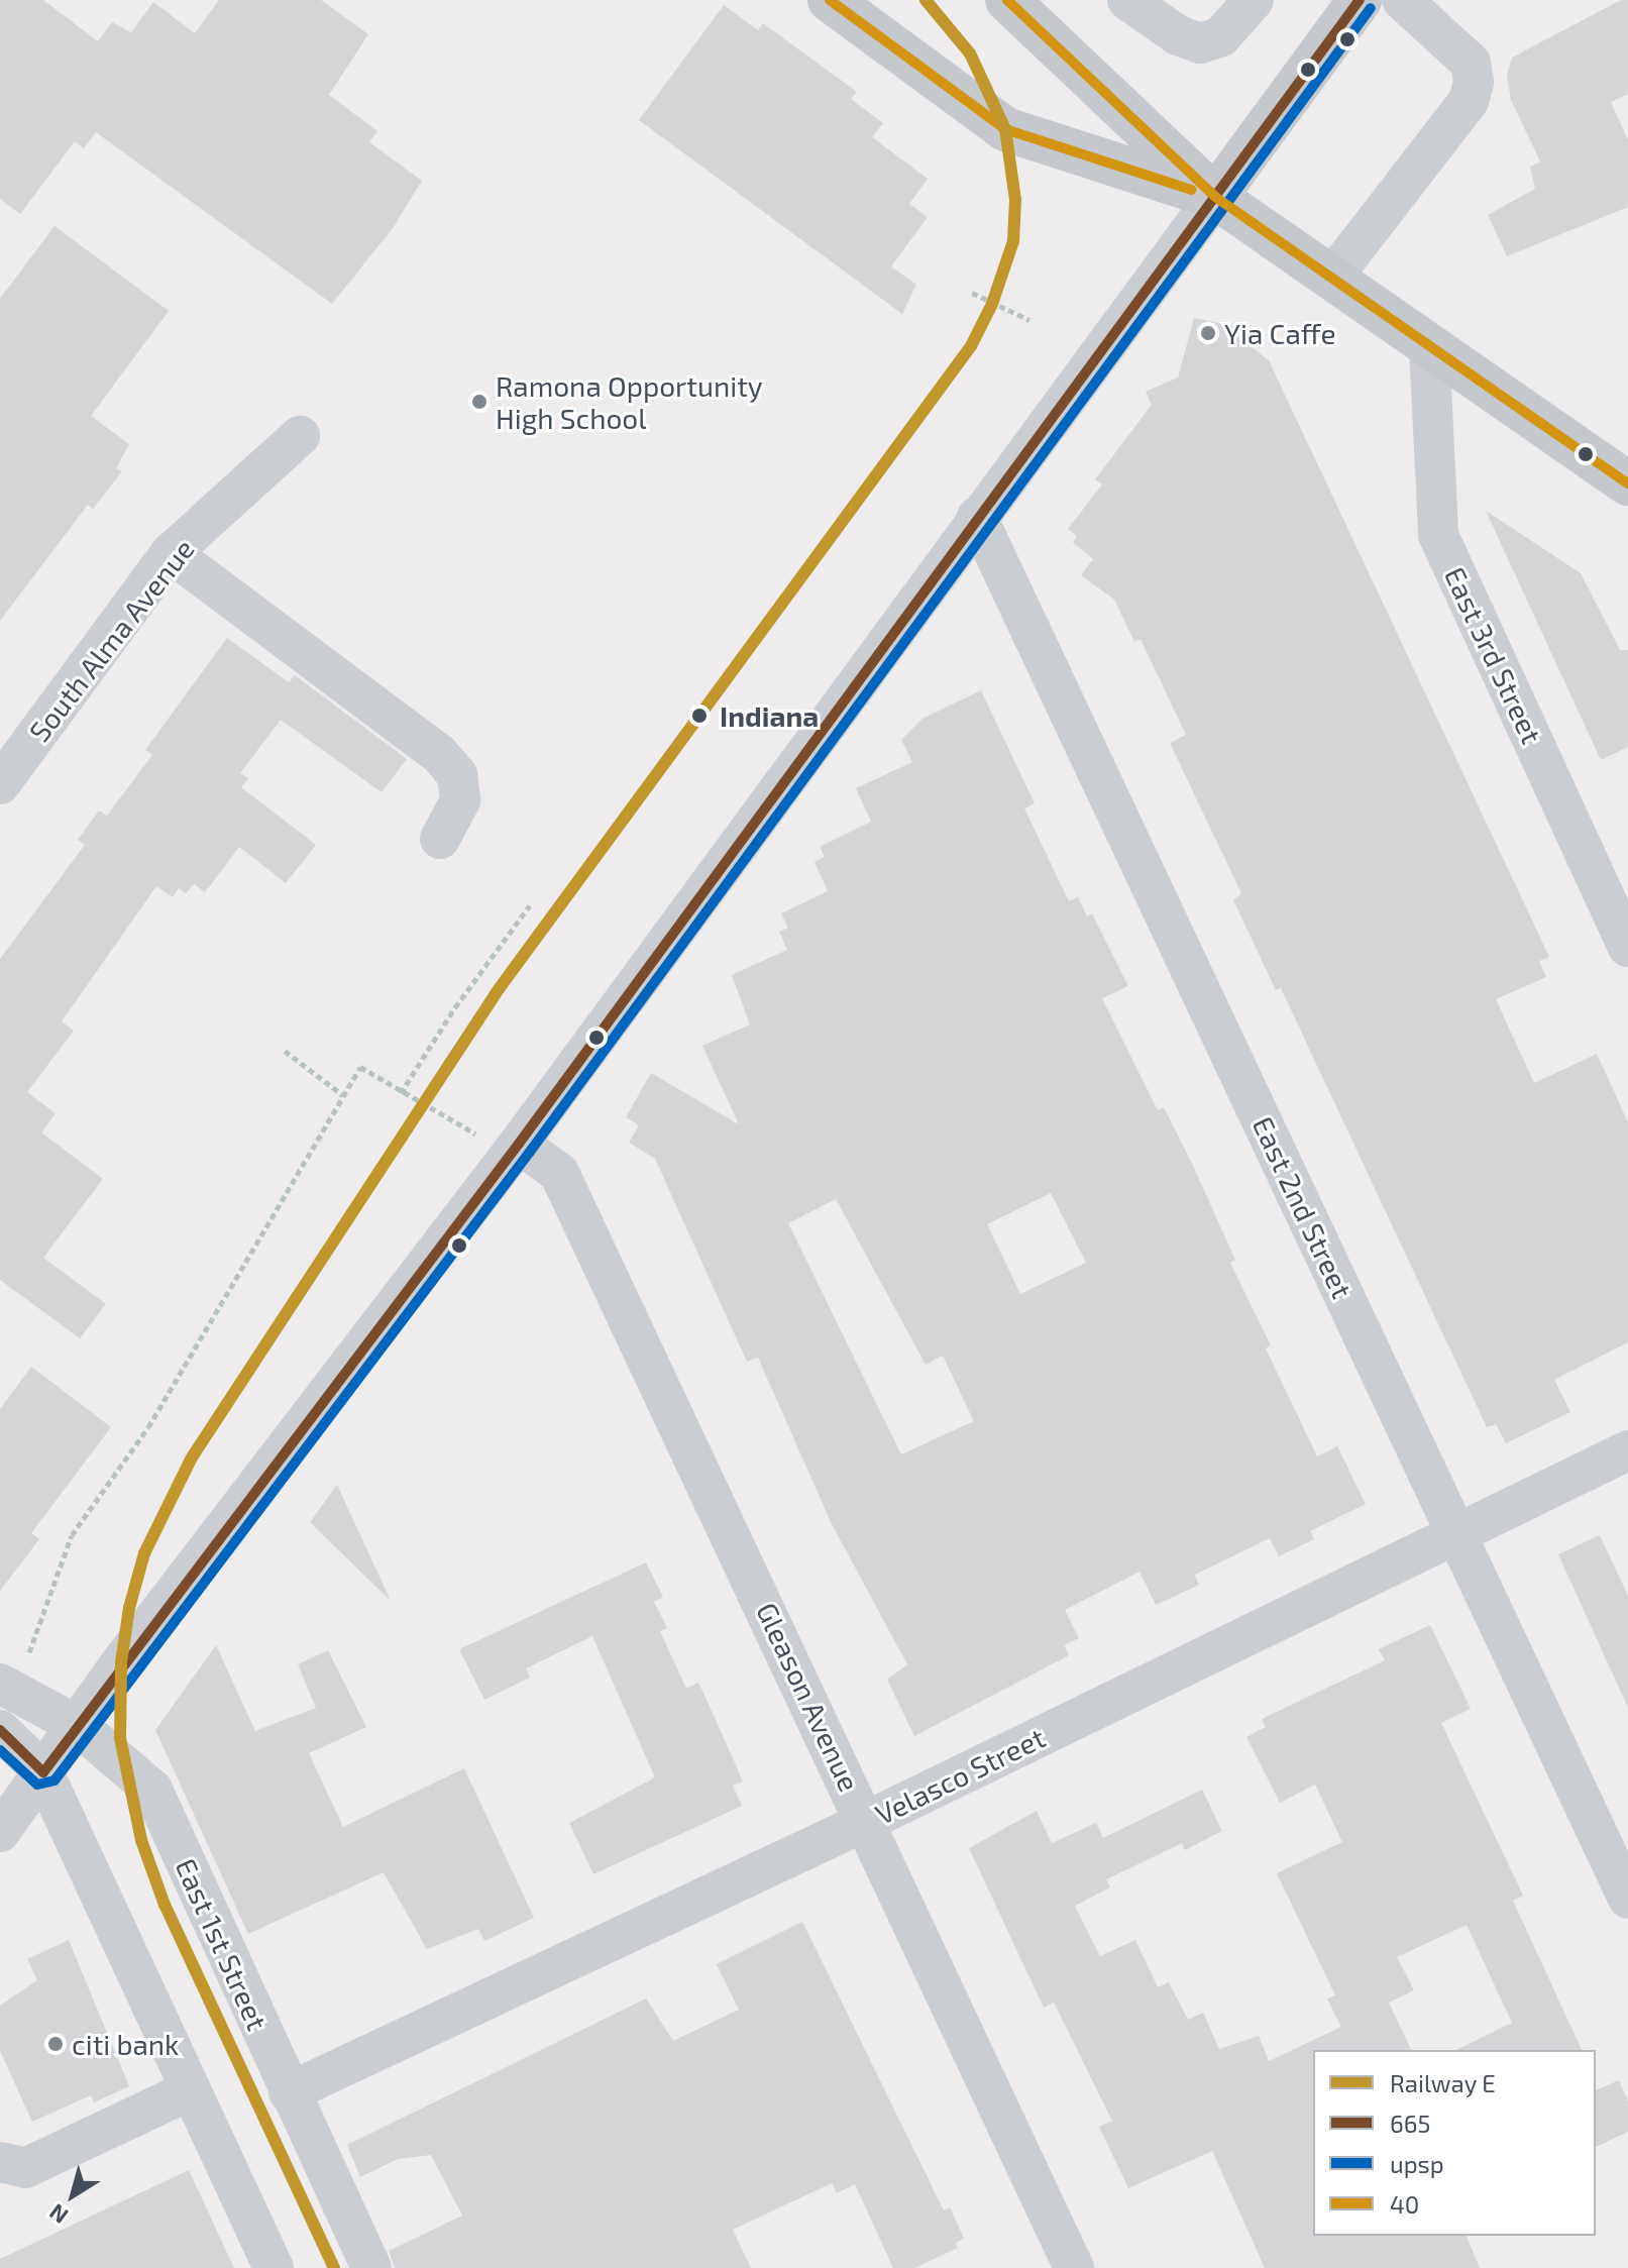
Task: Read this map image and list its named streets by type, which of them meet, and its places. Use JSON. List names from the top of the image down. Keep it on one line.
{"streets":{"street":["South Alma Avenue","East 3rd Street","East 2nd Street","Gleason Avenue","Velasco Street","East 1st Street"]},"crossings":[["East 2nd Street","Velasco Street"],["Gleason Avenue","Velasco Street"],["Velasco Street","East 1st Street"]],"places":["Yia Caffe","Ramona Opportunity High School","Indiana","citi bank"],"lines":["rail line E","transit line 665","transit line 40","transit line upsp"],"legend":["Railway E","665","upsp","40"],"north":"bottom left"}
